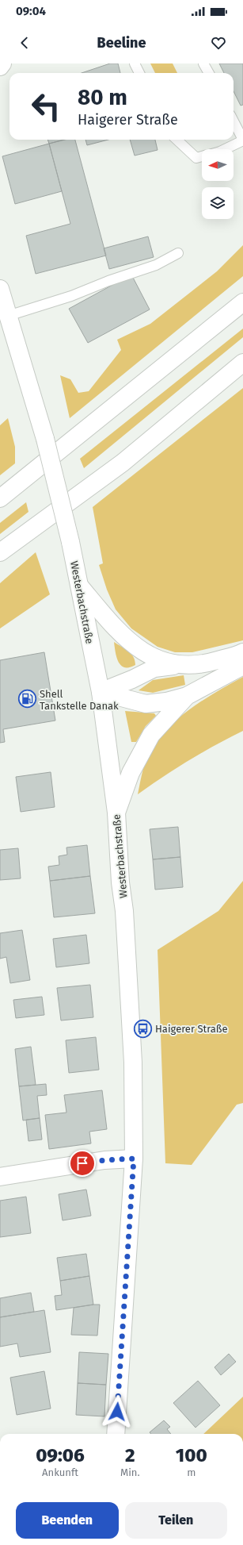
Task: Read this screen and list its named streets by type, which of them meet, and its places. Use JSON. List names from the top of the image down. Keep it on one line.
{"streets":{"main road":["Westerbachstraße"]},"places":{"fuel station":["Shell Tankstelle Danak"],"bus stop":["Haigerer Straße"]},"north":"left","page":{"status":"09:04","header":"Beeline","turn":["80 m","Haigerer Straße"],"eta":["09:06","Ankunft","2","Min.","100","m"],"buttons":["Beenden","Teilen"]}}
